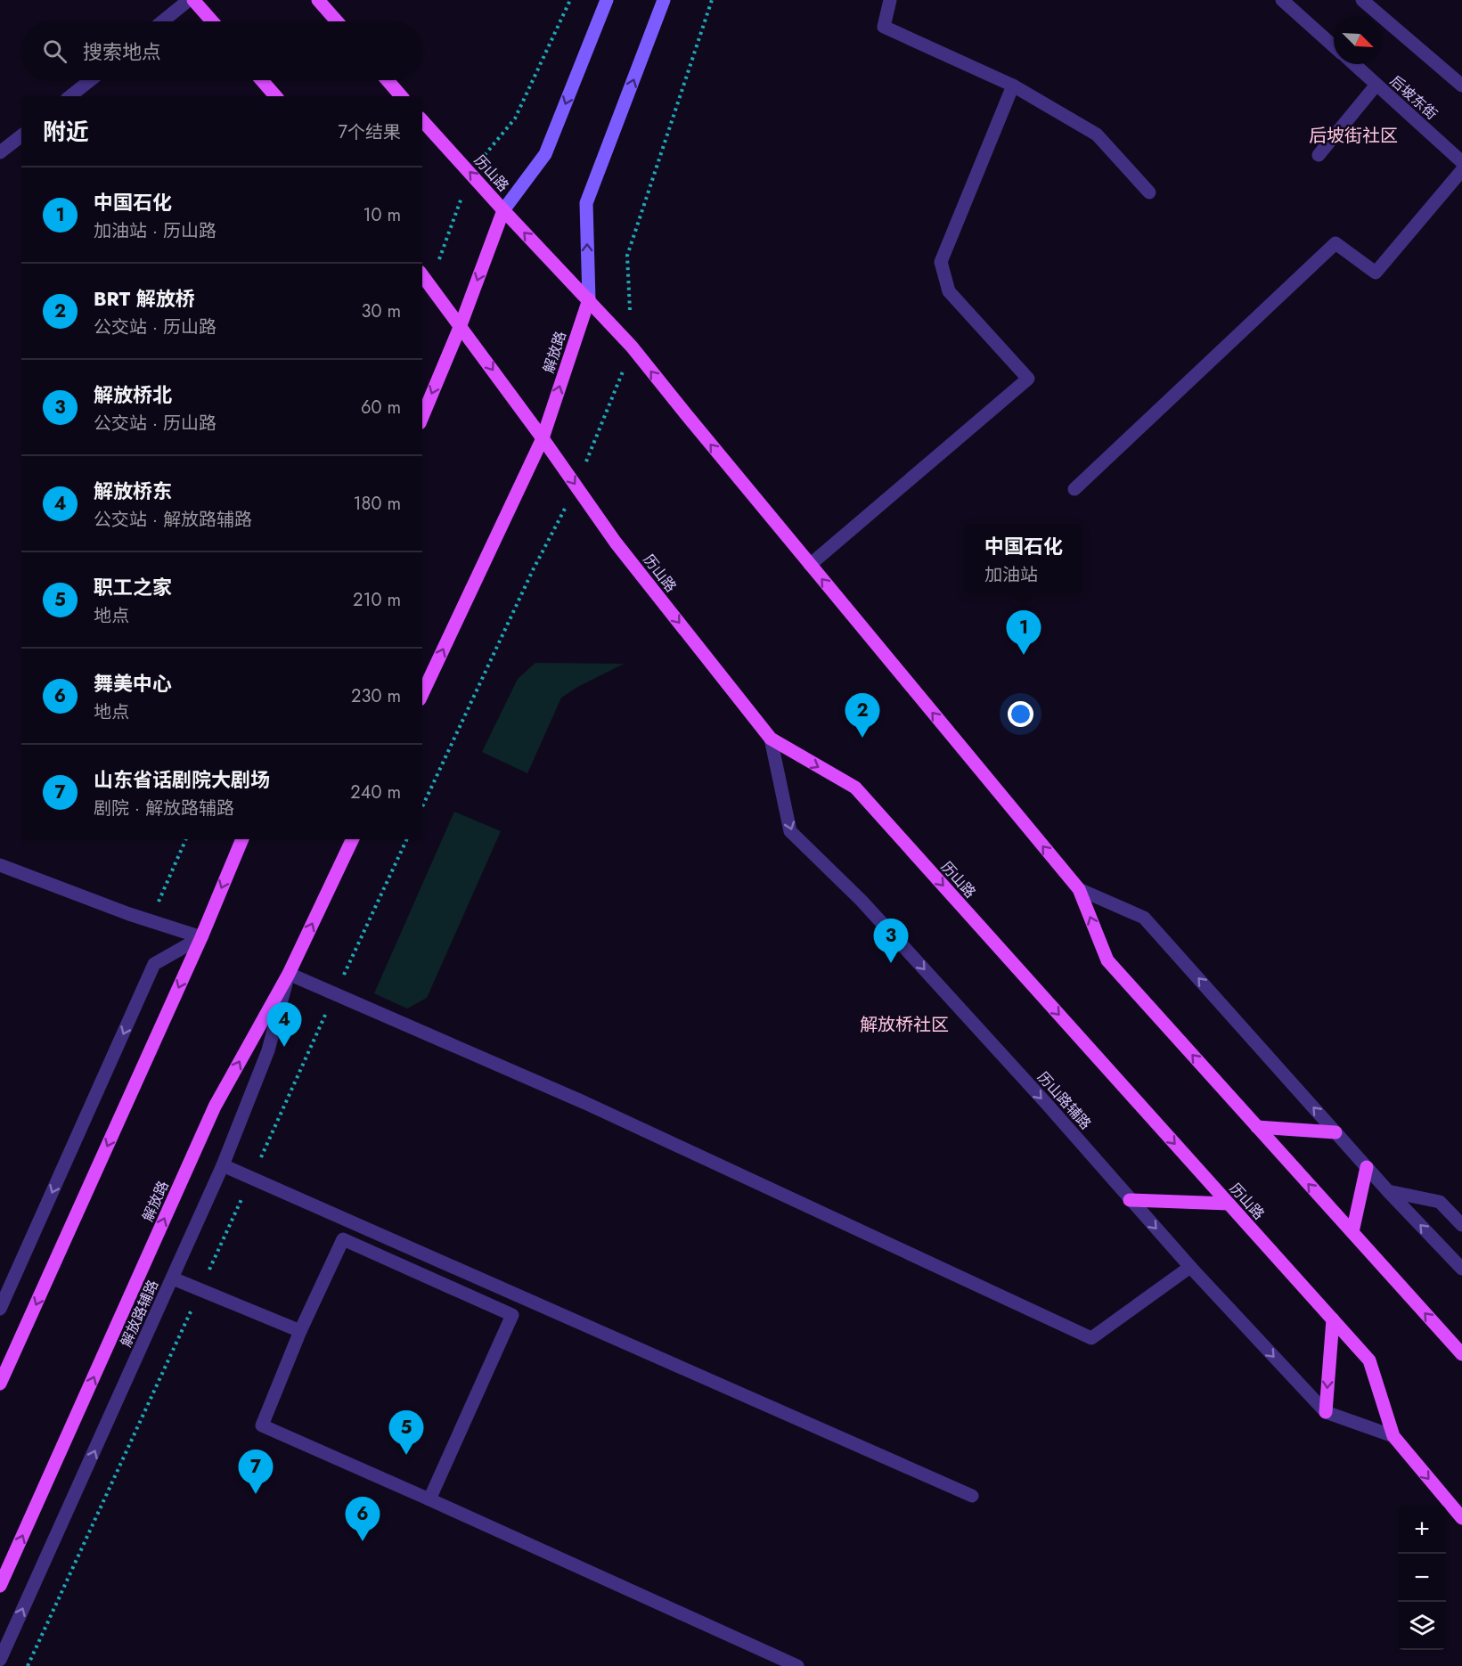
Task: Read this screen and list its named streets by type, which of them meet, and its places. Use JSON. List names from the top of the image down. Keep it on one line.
{"streets":{"main road":["历山路","解放路"],"street":["后坡东街","历山路辅路","解放路辅路"]},"crossings":[["历山路","解放路"],["历山路","历山路辅路"],["解放路","解放路辅路"]],"one_way":["历山路辅路","解放路辅路"],"districts":["后坡街社区","解放桥社区"],"north":"bottom right","page":{"search":"搜索地点","heading":["附近","7个结果"],"list":[{"mark":"1","name":"中国石化","note":"加油站 · 历山路","value":"10 m"},{"mark":"2","name":"BRT 解放桥","note":"公交站 · 历山路","value":"30 m"},{"mark":"3","name":"解放桥北","note":"公交站 · 历山路","value":"60 m"},{"mark":"4","name":"解放桥东","note":"公交站 · 解放路辅路","value":"180 m"},{"mark":"5","name":"职工之家","note":"地点","value":"210 m"},{"mark":"6","name":"舞美中心","note":"地点","value":"230 m"},{"mark":"7","name":"山东省话剧院大剧场","note":"剧院 · 解放路辅路","value":"240 m"}],"popup":["中国石化","加油站"],"pins":["1","2","3","4","5","7","6"],"map_buttons":["+","−"]}}
